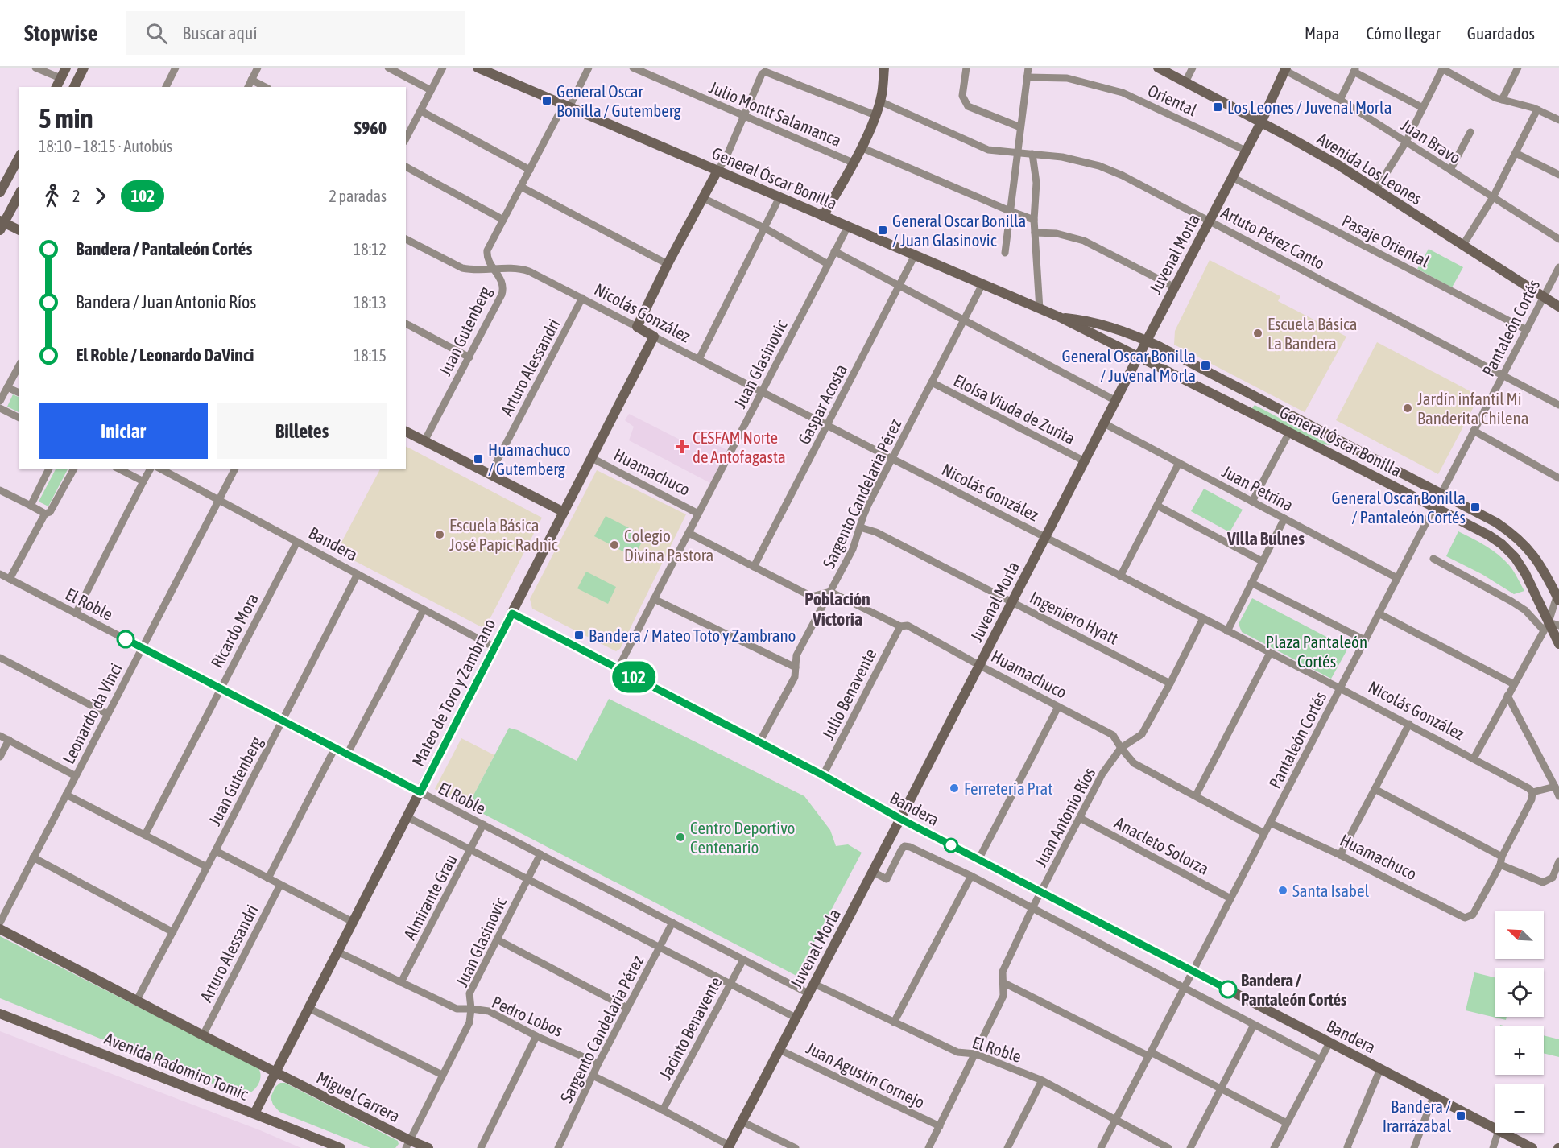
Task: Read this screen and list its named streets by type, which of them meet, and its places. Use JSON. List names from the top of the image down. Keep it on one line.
{"streets":{"street":["Oriental","Julio Montt Salamanca","Juan Bravo","Avenida Los Leones","General Óscar Bonilla","Artuto Pérez Canto","Pasaje Oriental","Juvenal Morla","Nicolás González","Pantaleón Cortés","Juan Gutenberg","Juan Glasinovic","Arturo Alessandri","Gaspar Acosta","Eloísa Viuda de Zurita","Huamachuco","Juan Petrina","Sargento Candelaria Pérez","Bandera","El Roble","Ingeniero Hyatt","Ricardo Mora","Mateo de Toro y Zambrano","Julio Benavente","Leonardo da Vinci","Juan Antonio Ríos","Anacleto Solorza","Almirante Grau","Pedro Lobos","Jacinto Benavente","Avenida Radomiro Tomic","Juan Agustín Cornejo","Miguel Carrera"]},"crossings":[["Oriental","Juvenal Morla"],["Juan Bravo","Juvenal Morla"],["Avenida Los Leones","Juvenal Morla"],["Avenida Los Leones","Pantaleón Cortés"],["General Óscar Bonilla","Juvenal Morla"],["General Óscar Bonilla","Pantaleón Cortés"],["General Óscar Bonilla","Juan Gutenberg"],["General Óscar Bonilla","Juan Glasinovic"],["General Óscar Bonilla","Gaspar Acosta"],["General Óscar Bonilla","Sargento Candelaria Pérez"],["Artuto Pérez Canto","Juvenal Morla"],["Artuto Pérez Canto","Pantaleón Cortés"],["Pasaje Oriental","Juvenal Morla"],["Pasaje Oriental","Pantaleón Cortés"],["Juvenal Morla","Nicolás González"],["Juvenal Morla","Eloísa Viuda de Zurita"],["Juvenal Morla","Huamachuco"],["Juvenal Morla","Juan Petrina"],["Juvenal Morla","Bandera"],["Juvenal Morla","El Roble"],["Juvenal Morla","Ingeniero Hyatt"],["Juvenal Morla","Juan Agustín Cornejo"],["Nicolás González","Pantaleón Cortés"],["Nicolás González","Juan Gutenberg"],["Nicolás González","Juan Glasinovic"],["Nicolás González","Arturo Alessandri"],["Nicolás González","Gaspar Acosta"],["Nicolás González","Sargento Candelaria Pérez"],["Nicolás González","Mateo de Toro y Zambrano"],["Nicolás González","Juan Antonio Ríos"],["Pantaleón Cortés","Huamachuco"],["Pantaleón Cortés","Juan Petrina"],["Pantaleón Cortés","Bandera"],["Pantaleón Cortés","El Roble"],["Pantaleón Cortés","Anacleto Solorza"],["Juan Gutenberg","Bandera"],["Juan Gutenberg","El Roble"],["Juan Gutenberg","Avenida Radomiro Tomic"],["Juan Glasinovic","Huamachuco"],["Juan Glasinovic","Bandera"],["Juan Glasinovic","El Roble"],["Juan Glasinovic","Pedro Lobos"],["Juan Glasinovic","Miguel Carrera"],["Arturo Alessandri","Avenida Radomiro Tomic"],["Eloísa Viuda de Zurita","Sargento Candelaria Pérez"],["Huamachuco","Sargento Candelaria Pérez"],["Huamachuco","Mateo de Toro y Zambrano"],["Huamachuco","Julio Benavente"],["Huamachuco","Juan Antonio Ríos"],["Sargento Candelaria Pérez","Bandera"],["Sargento Candelaria Pérez","El Roble"],["Sargento Candelaria Pérez","Ingeniero Hyatt"],["Sargento Candelaria Pérez","Pedro Lobos"],["Bandera","Ricardo Mora"],["Bandera","Mateo de Toro y Zambrano"],["Bandera","Julio Benavente"],["Bandera","Leonardo da Vinci"],["Bandera","Juan Antonio Ríos"],["El Roble","Ricardo Mora"],["El Roble","Mateo de Toro y Zambrano"],["El Roble","Leonardo da Vinci"],["El Roble","Juan Antonio Ríos"],["El Roble","Almirante Grau"],["El Roble","Jacinto Benavente"],["Ingeniero Hyatt","Juan Antonio Ríos"],["Mateo de Toro y Zambrano","Pedro Lobos"],["Mateo de Toro y Zambrano","Avenida Radomiro Tomic"],["Mateo de Toro y Zambrano","Miguel Carrera"],["Juan Antonio Ríos","Anacleto Solorza"],["Juan Antonio Ríos","Juan Agustín Cornejo"],["Almirante Grau","Pedro Lobos"],["Avenida Radomiro Tomic","Miguel Carrera"]],"districts":["Villa Bulnes","Población Victoria"],"parks":["Plaza Pantaleón Cortés"],"places":{"transit":["General Oscar Bonilla / Gutemberg","Los Leones / Juvenal Morla","General Oscar Bonilla / Juan Glasinovic","General Oscar Bonilla / Juvenal Morla","Huamachuco / Gutemberg","General Oscar Bonilla / Pantaleón Cortés","Bandera / Mateo Toto y Zambrano","Bandera / Irarrázabal"],"other":["Escuela Básica La Bandera","Jardín infantil Mi Banderita Chilena","Escuela Básica José Papic Radnic","Colegio Divina Pastora","Ferreteria Prat","Centro Deportivo Centenario","Santa Isabel","Bandera / Pantaleón Cortés"],"health":["CESFAM Norte de Antofagasta"]},"lines":["bus line 102"],"north":"top left","page":{"header":"Stopwise","search":"Buscar aquí","nav":["Mapa","Cómo llegar","Guardados"],"on_map":"102","heading":["5 min","18:10 – 18:15 · Autobús","$960"],"legs":["2","102","2 paradas"],"list":[{"name":"Bandera / Pantaleón Cortés","value":"18:12"},{"name":"Bandera / Juan Antonio Ríos","value":"18:13"},{"name":"El Roble / Leonardo DaVinci","value":"18:15"}],"buttons":["Iniciar","Billetes"],"map_buttons":["+","−"]}}
